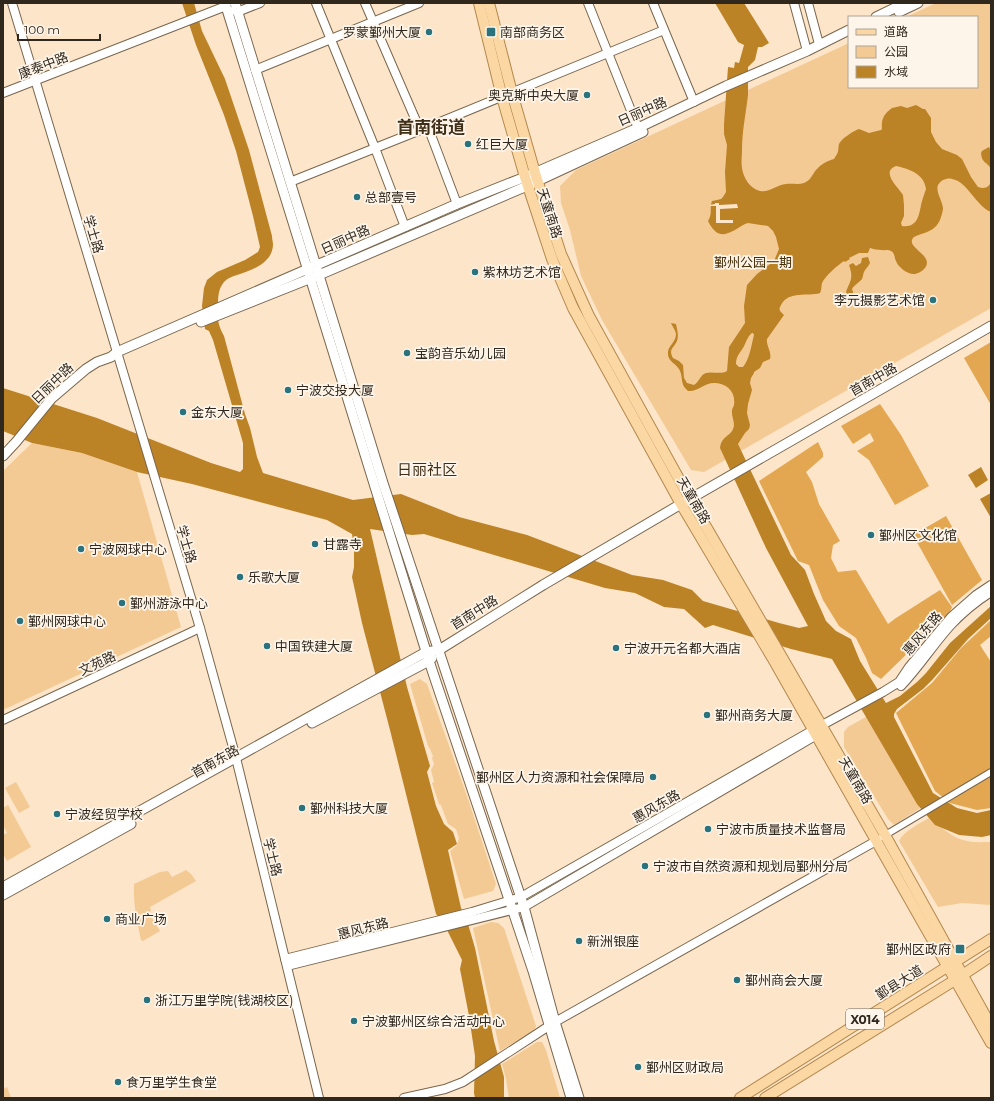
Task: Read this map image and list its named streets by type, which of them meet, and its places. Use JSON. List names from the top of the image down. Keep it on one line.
{"streets":{"main road":["日丽中路","天童南路","首南中路","首南东路","鄞县大道","X014"],"street":["康泰中路","学士路","惠风东路","文苑路"]},"crossings":[["康泰中路","学士路"],["日丽中路","天童南路"],["日丽中路","学士路"],["天童南路","首南中路"],["天童南路","惠风东路"],["天童南路","鄞县大道"],["天童南路","X014"],["学士路","惠风东路"],["学士路","文苑路"],["学士路","首南东路"],["首南中路","首南东路"]],"districts":["首南街道","日丽社区"],"parks":["鄞州公园一期"],"places":{"other":["罗蒙鄞州大厦","奥克斯中央大厦","红巨大厦","总部壹号","紫林坊艺术馆","李元摄影艺术馆","宝韵音乐幼儿园","宁波交投大厦","金东大厦","鄞州区文化馆","甘露寺","宁波网球中心","乐歌大厦","鄞州游泳中心","鄞州网球中心","中国铁建大厦","宁波开元名都大酒店","鄞州商务大厦","鄞州区人力资源和社会保障局","鄞州科技大厦","宁波经贸学校","宁波市质量技术监督局","宁波市自然资源和规划局鄞州分局","商业广场","新洲银座","鄞州商会大厦","浙江万里学院(钱湖校区)","宁波鄞州区综合活动中心","鄞州区财政局","食万里学生食堂"],"transit":["南部商务区","鄞州区政府"]},"legend":["道路","公园","水域"],"scale_bar":"100 m"}
